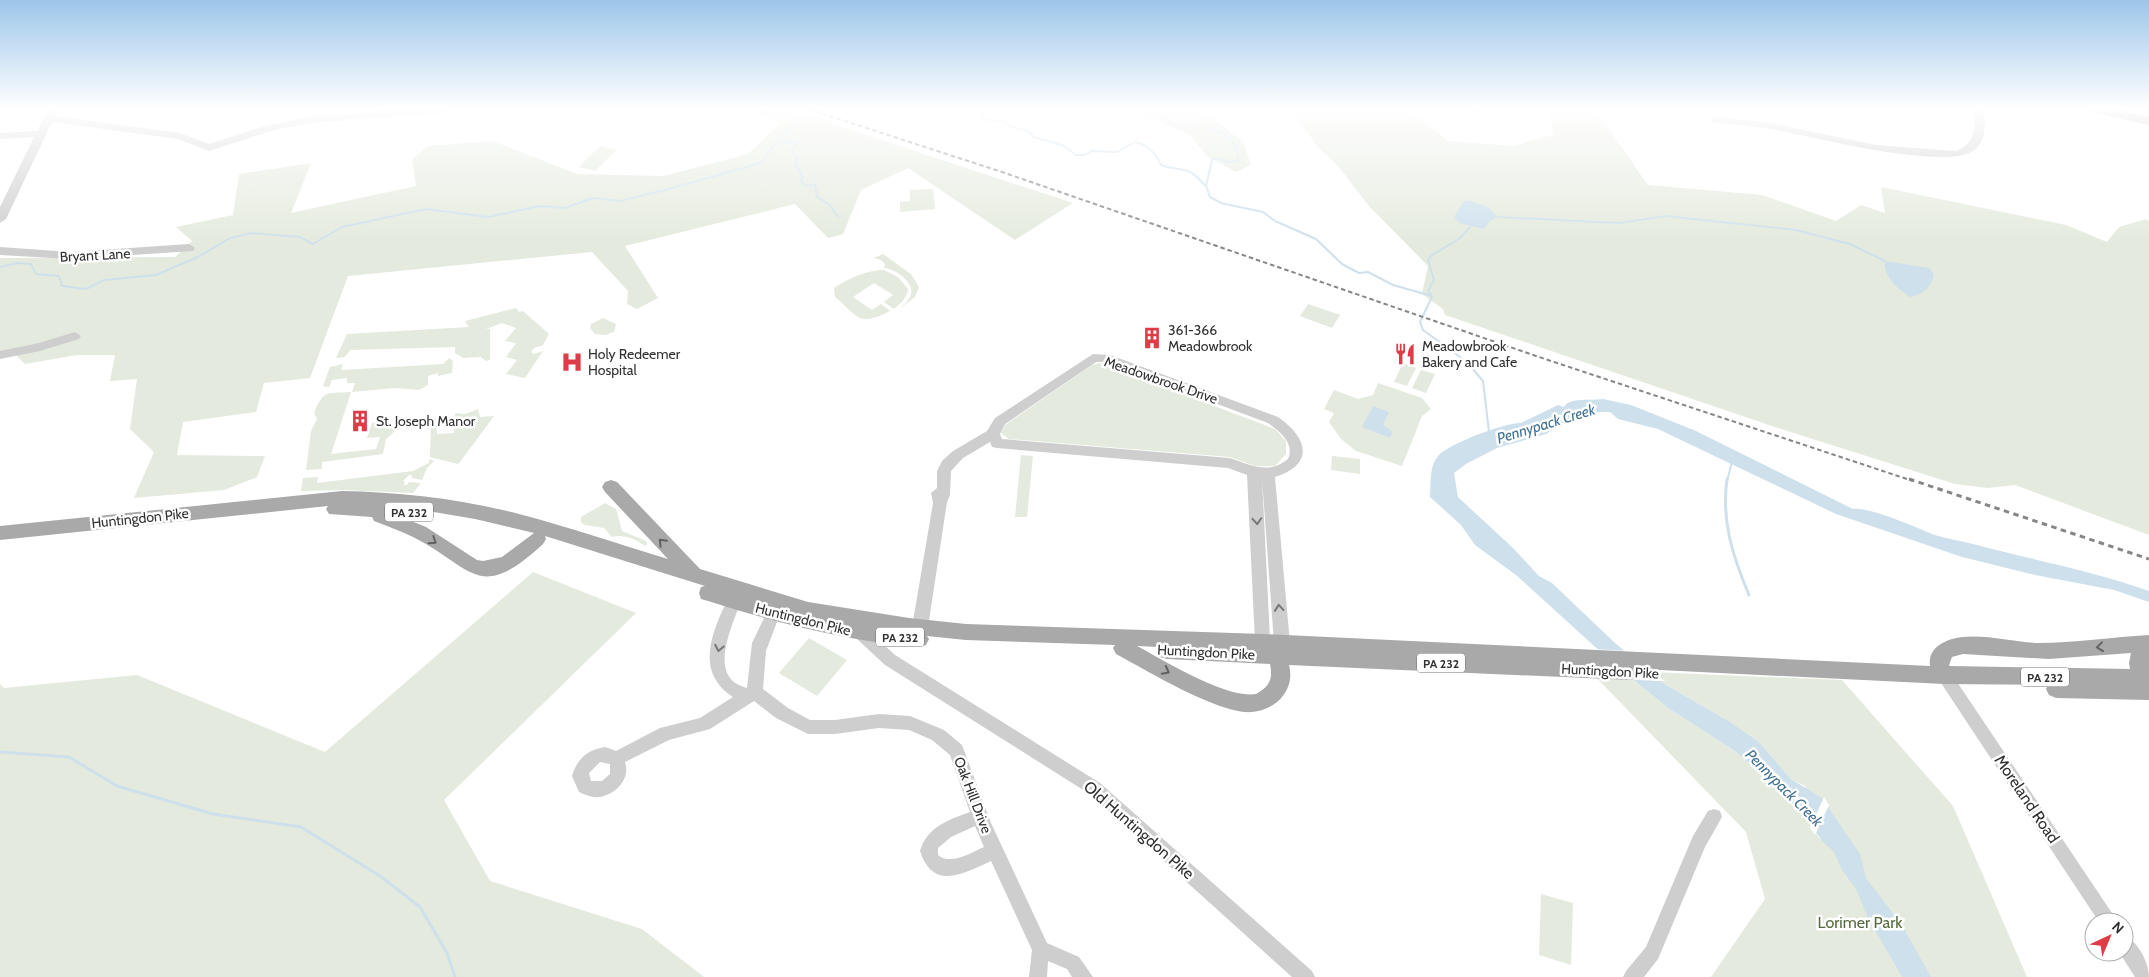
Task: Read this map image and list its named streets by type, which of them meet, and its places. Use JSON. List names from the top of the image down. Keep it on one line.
{"streets":{"main road":["PA 232","Huntingdon Pike"],"street":["Bryant Lane","Meadowbrook Drive","Oak Hill Drive","Moreland Road","Old Huntingdon Pike"]},"crossings":[["Meadowbrook Drive","Huntingdon Pike"],["Huntingdon Pike","Oak Hill Drive"],["Huntingdon Pike","Moreland Road"],["Huntingdon Pike","Old Huntingdon Pike"]],"water":["Pennypack Creek"],"parks":["Lorimer Park"],"places":{"building":["361-366 Meadowbrook","St. Joseph Manor"],"restaurant":["Meadowbrook Bakery and Cafe"],"hospital":["Holy Redeemer Hospital"]},"north":"top right"}
